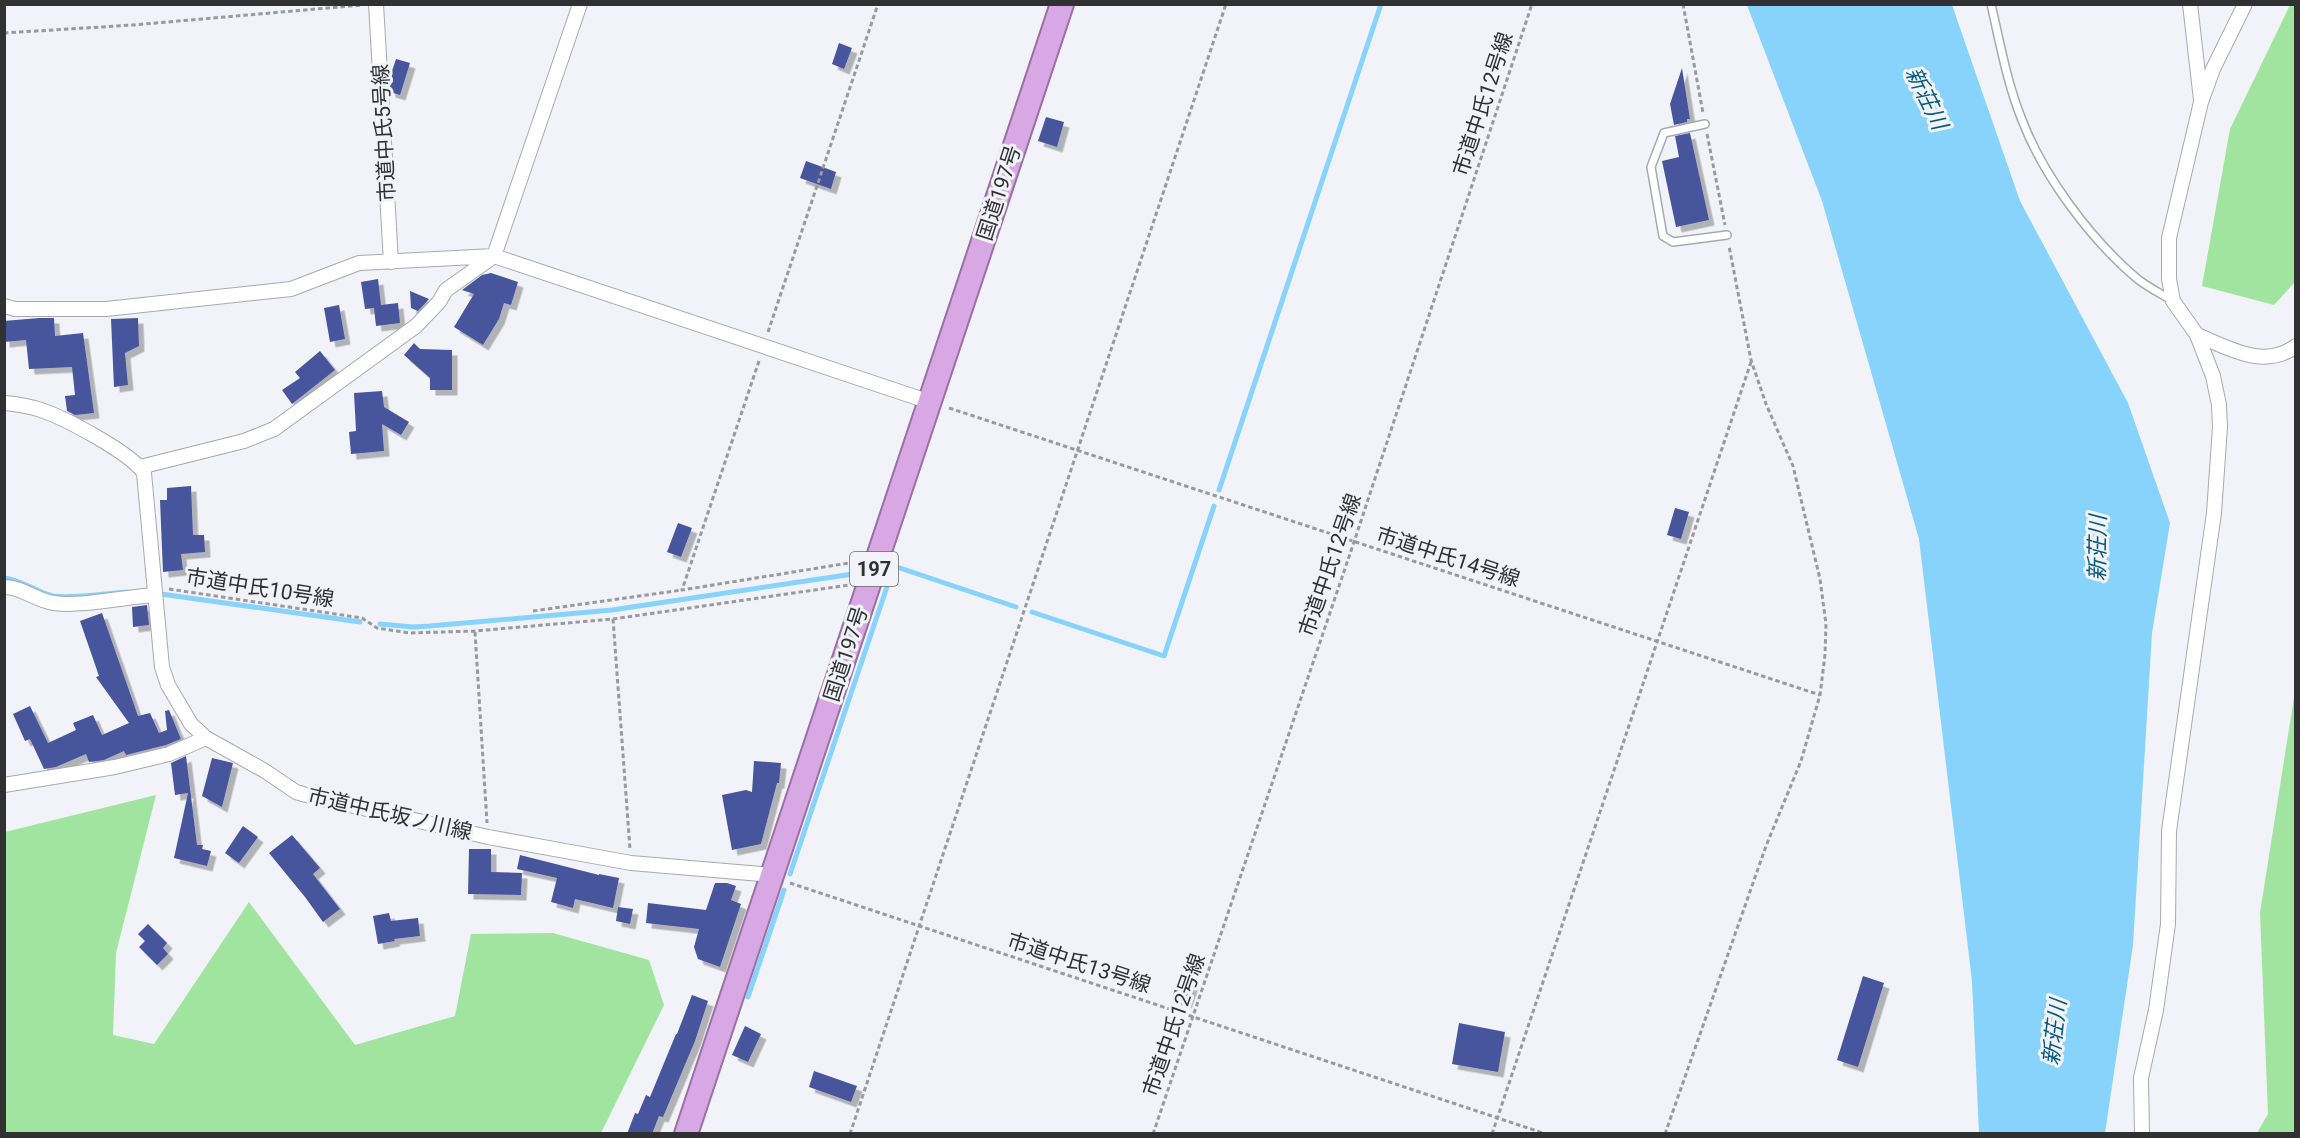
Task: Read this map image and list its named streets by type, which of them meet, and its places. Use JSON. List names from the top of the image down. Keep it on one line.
{"streets":{"highway":["国道197号","197"],"street":["市道中氏5号線","市道中氏坂ノ川線"],"path":["市道中氏12号線","市道中氏14号線","市道中氏10号線","市道中氏13号線"]},"crossings":[["市道中氏12号線","市道中氏14号線"],["市道中氏12号線","市道中氏13号線"],["国道197号","市道中氏14号線"],["国道197号","市道中氏10号線"],["国道197号","市道中氏坂ノ川線"],["国道197号","市道中氏13号線"],["市道中氏10号線","市道中氏坂ノ川線"],["市道中氏坂ノ川線","市道中氏13号線"]],"water":["新荘川"]}
